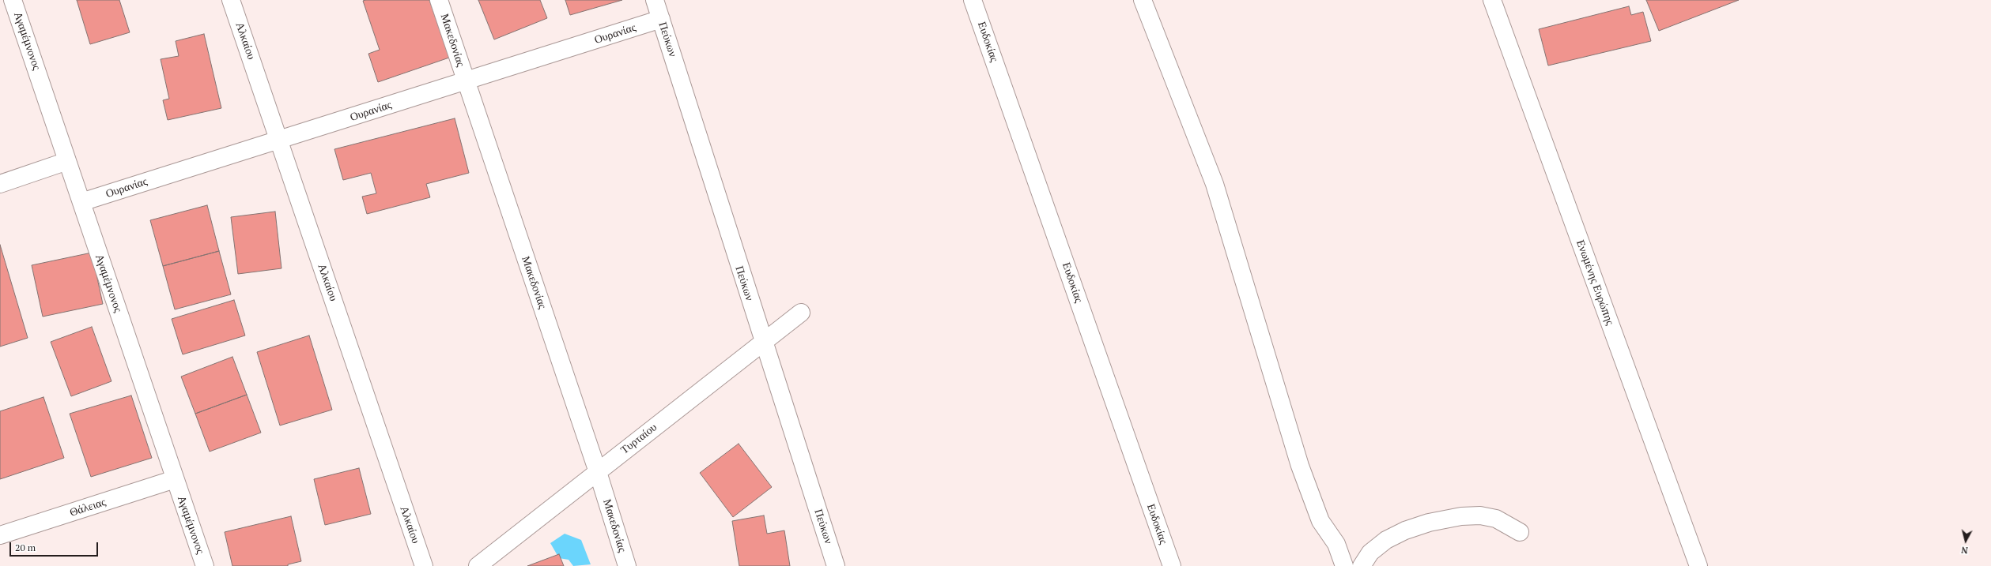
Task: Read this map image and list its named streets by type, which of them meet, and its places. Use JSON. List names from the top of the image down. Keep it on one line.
{"streets":{"street":["Ουρανίας","Πεύκων","Μακεδονίας","Αγαμέμνονος","Αλκαίου","Ευδοκίας","Ενωμένης Ευρώπης","Τυρταίου","Θάλειας"]},"crossings":[["Ουρανίας","Πεύκων"],["Ουρανίας","Μακεδονίας"],["Ουρανίας","Αγαμέμνονος"],["Ουρανίας","Αλκαίου"],["Πεύκων","Τυρταίου"],["Μακεδονίας","Τυρταίου"],["Αγαμέμνονος","Θάλειας"]],"scale_bar":"20 m","north":"bottom"}
